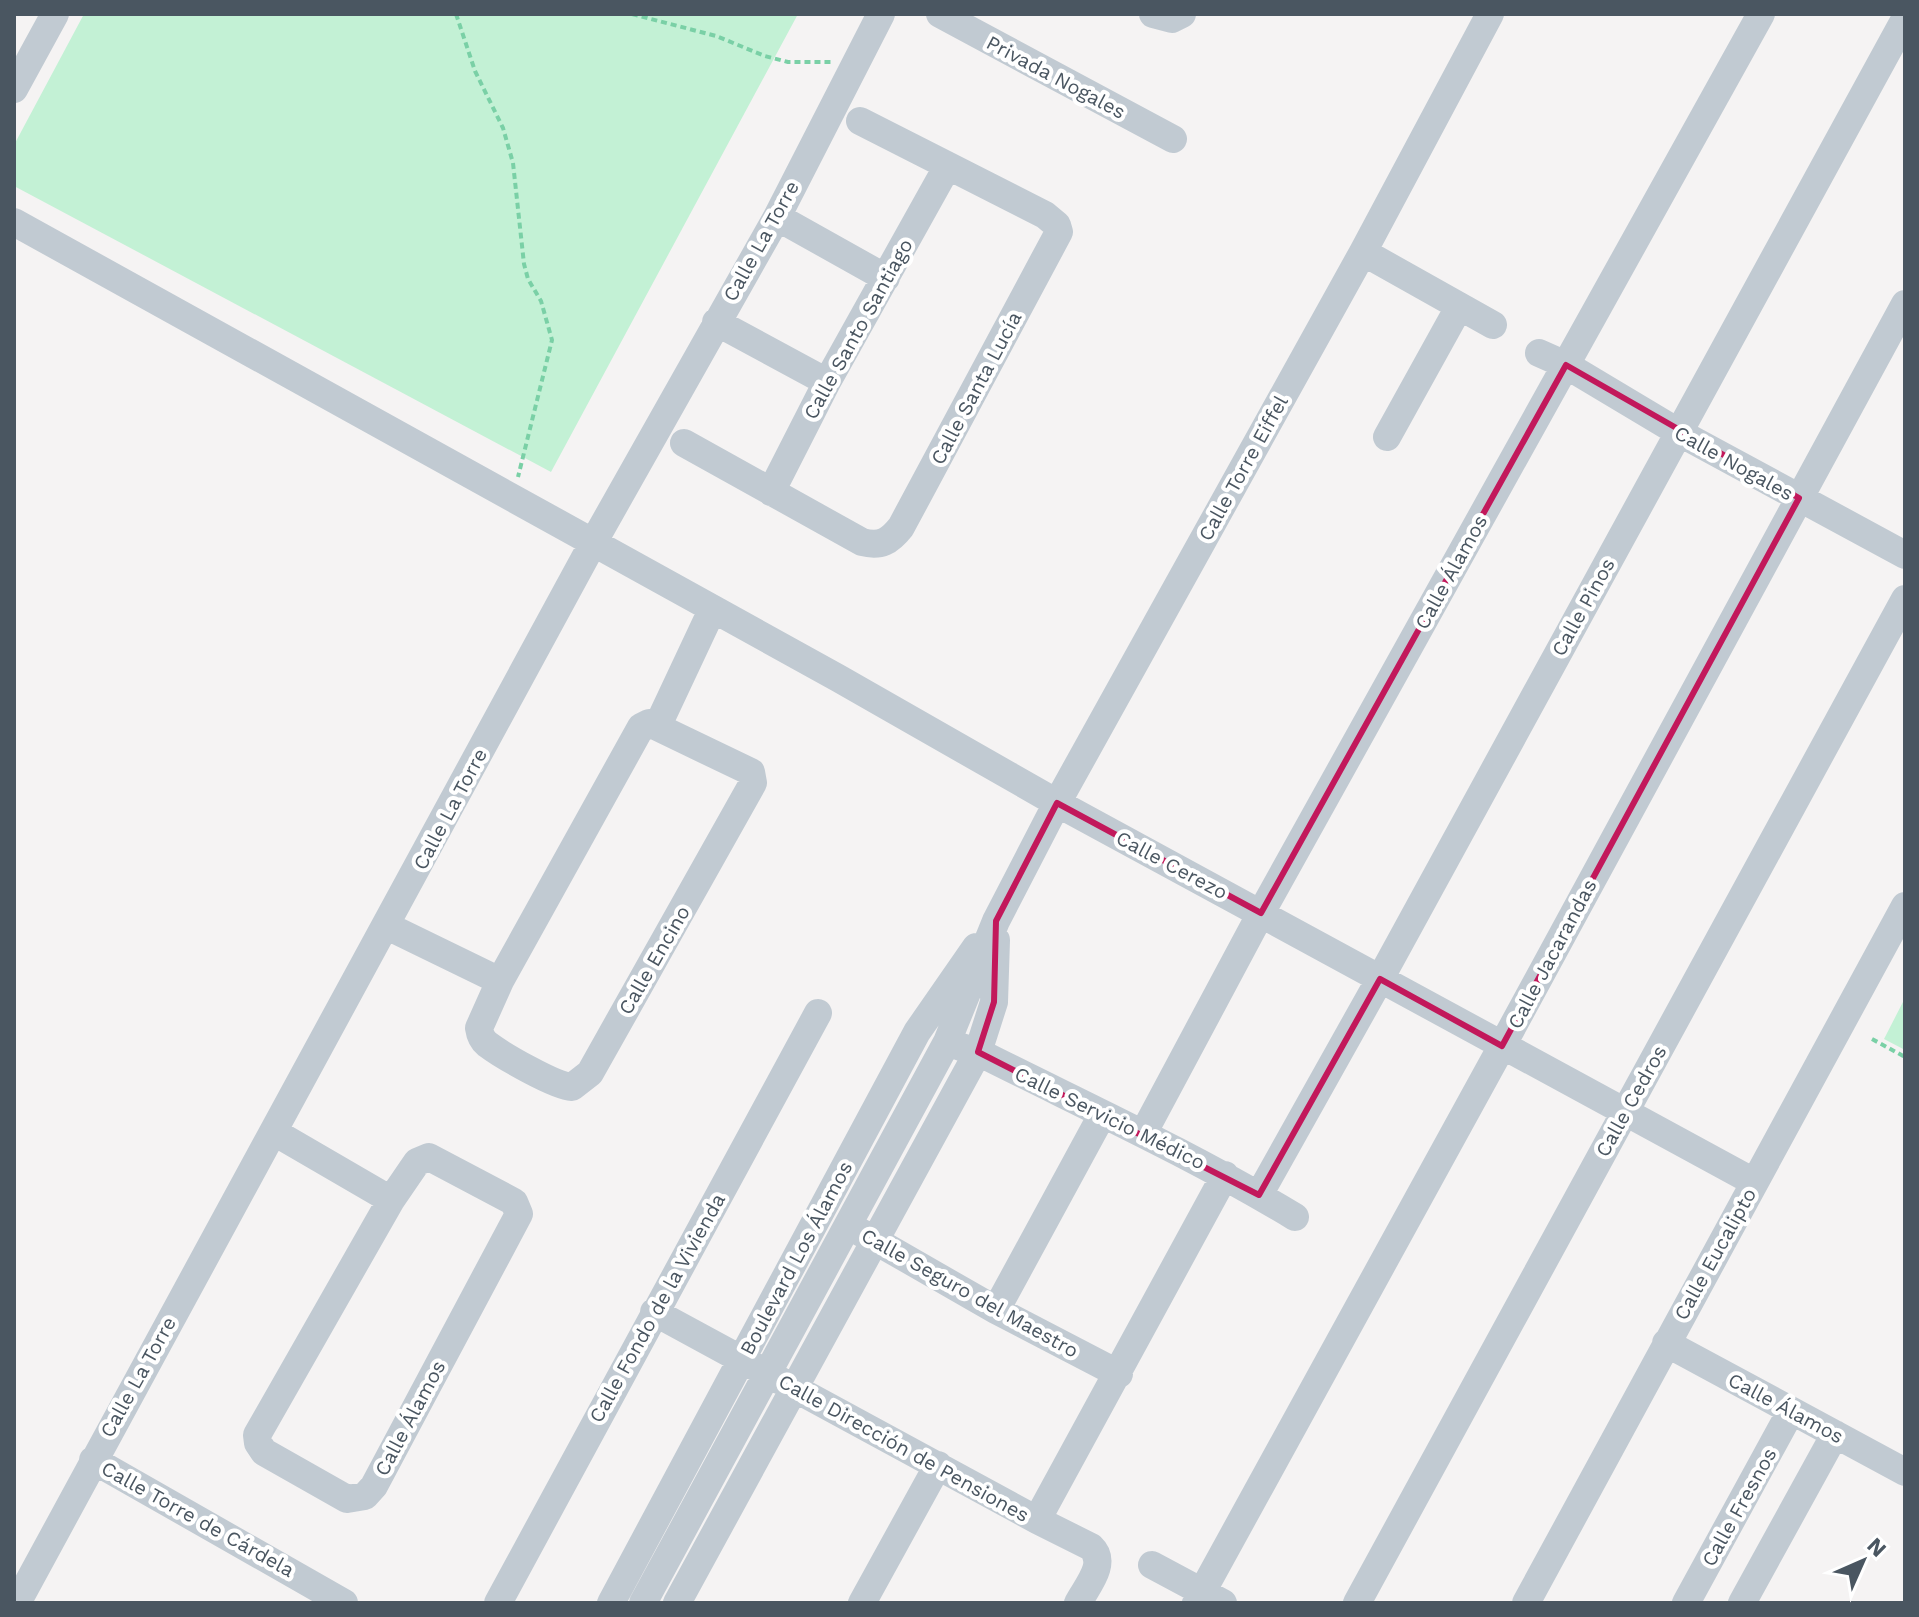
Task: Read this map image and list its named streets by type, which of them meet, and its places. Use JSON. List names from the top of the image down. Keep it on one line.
{"streets":{"street":["Privada Nogales","Calle La Torre","Calle Santo Santiago","Calle Santa Lucía","Calle Nogales","Calle Torre Eiffel","Calle Álamos","Calle Pinos","Calle Cerezo","Calle Jacarandas","Calle Encino","Calle Cedros","Calle Servicio Médico","Calle Eucalipto","Boulevard Los Álamos","Calle Seguro del Maestro","Calle Fondo de la Vivienda","Calle Dirección de Pensiones","Calle Fresnos","Calle Torre de Cárdela"]},"crossings":[["Calle La Torre","Calle Cerezo"],["Calle La Torre","Calle Torre de Cárdela"],["Calle Santo Santiago","Calle Santa Lucía"],["Calle Nogales","Calle Álamos"],["Calle Nogales","Calle Pinos"],["Calle Nogales","Calle Jacarandas"],["Calle Torre Eiffel","Calle Cerezo"],["Calle Torre Eiffel","Boulevard Los Álamos"],["Calle Álamos","Calle Cerezo"],["Calle Álamos","Calle Servicio Médico"],["Calle Álamos","Calle Eucalipto"],["Calle Álamos","Calle Fresnos"],["Calle Pinos","Calle Cerezo"],["Calle Pinos","Calle Servicio Médico"],["Calle Cerezo","Calle Jacarandas"],["Calle Cerezo","Calle Encino"],["Calle Cerezo","Calle Cedros"],["Calle Cerezo","Calle Eucalipto"],["Calle Servicio Médico","Boulevard Los Álamos"],["Boulevard Los Álamos","Calle Seguro del Maestro"],["Boulevard Los Álamos","Calle Dirección de Pensiones"],["Calle Fondo de la Vivienda","Calle Dirección de Pensiones"]],"north":"top right"}
